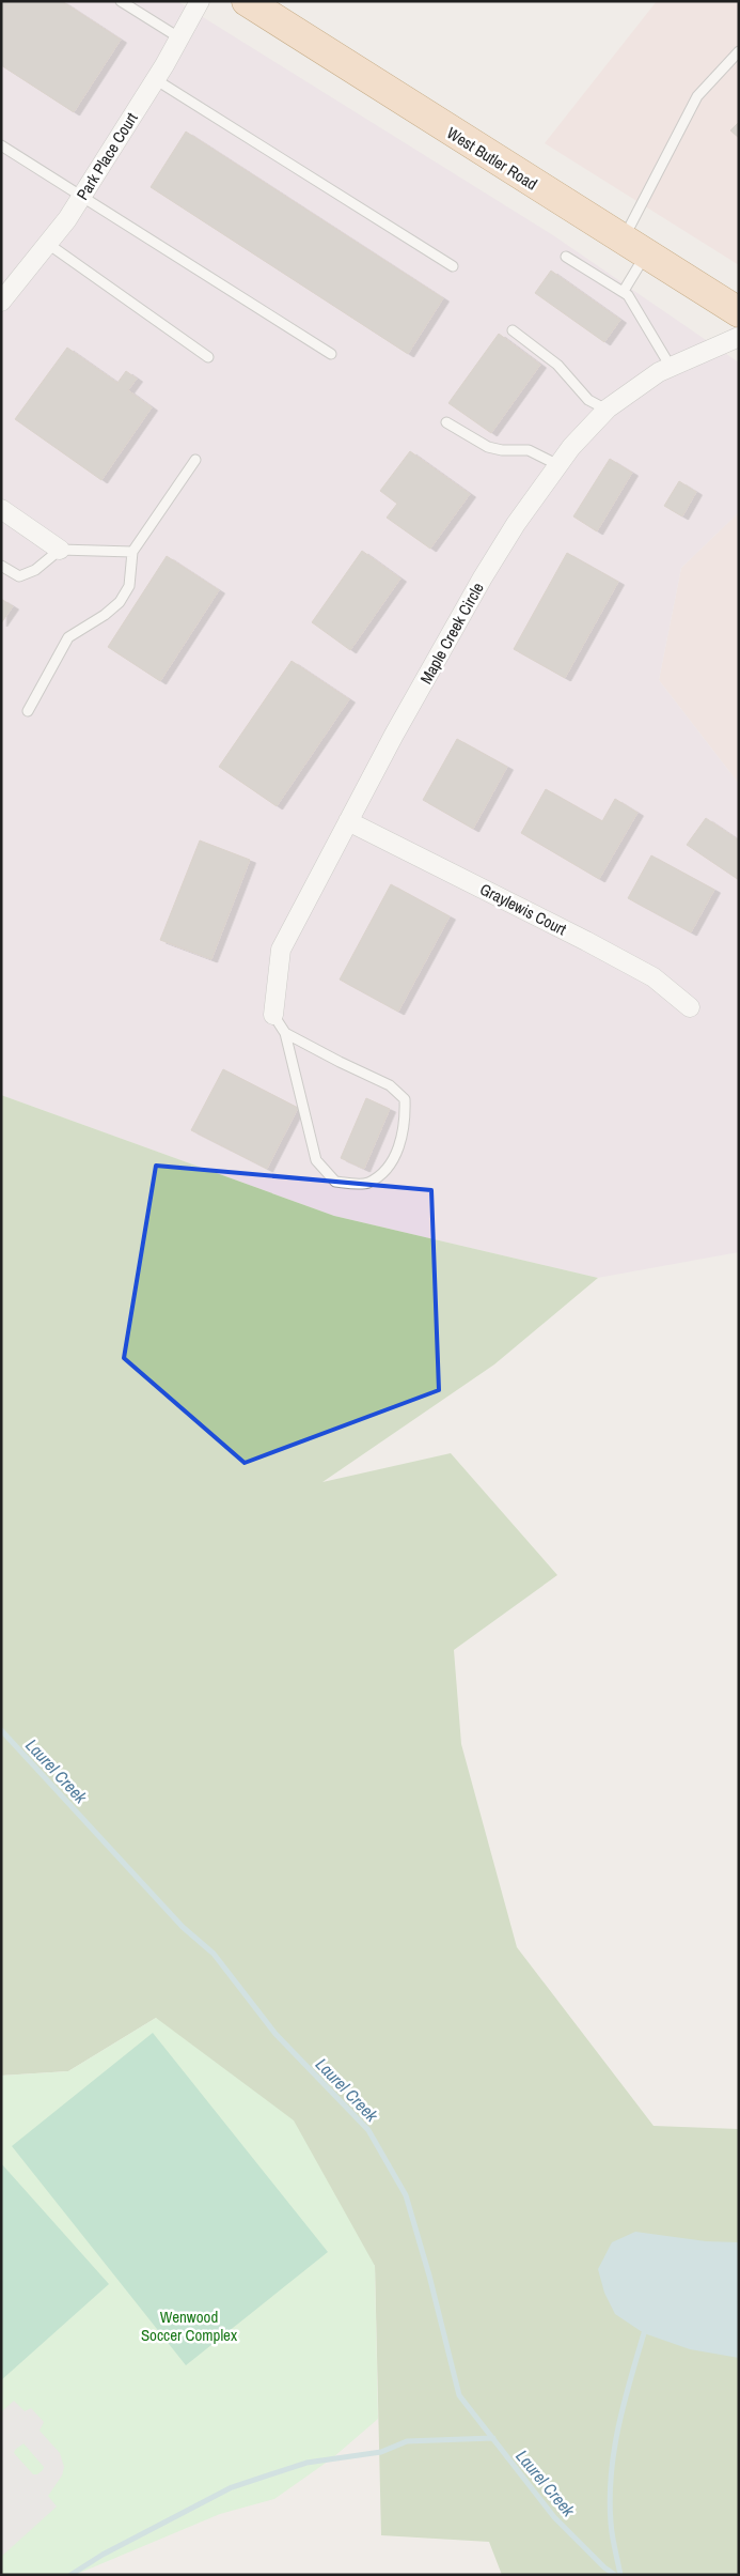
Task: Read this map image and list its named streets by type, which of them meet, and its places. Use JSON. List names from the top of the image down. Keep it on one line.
{"streets":{"main road":["West Butler Road"],"street":["Park Place Court","Maple Creek Circle","Graylewis Court"]},"crossings":[["Maple Creek Circle","Graylewis Court"]],"water":["Laurel Creek"],"parks":["Wenwood Soccer Complex"]}
